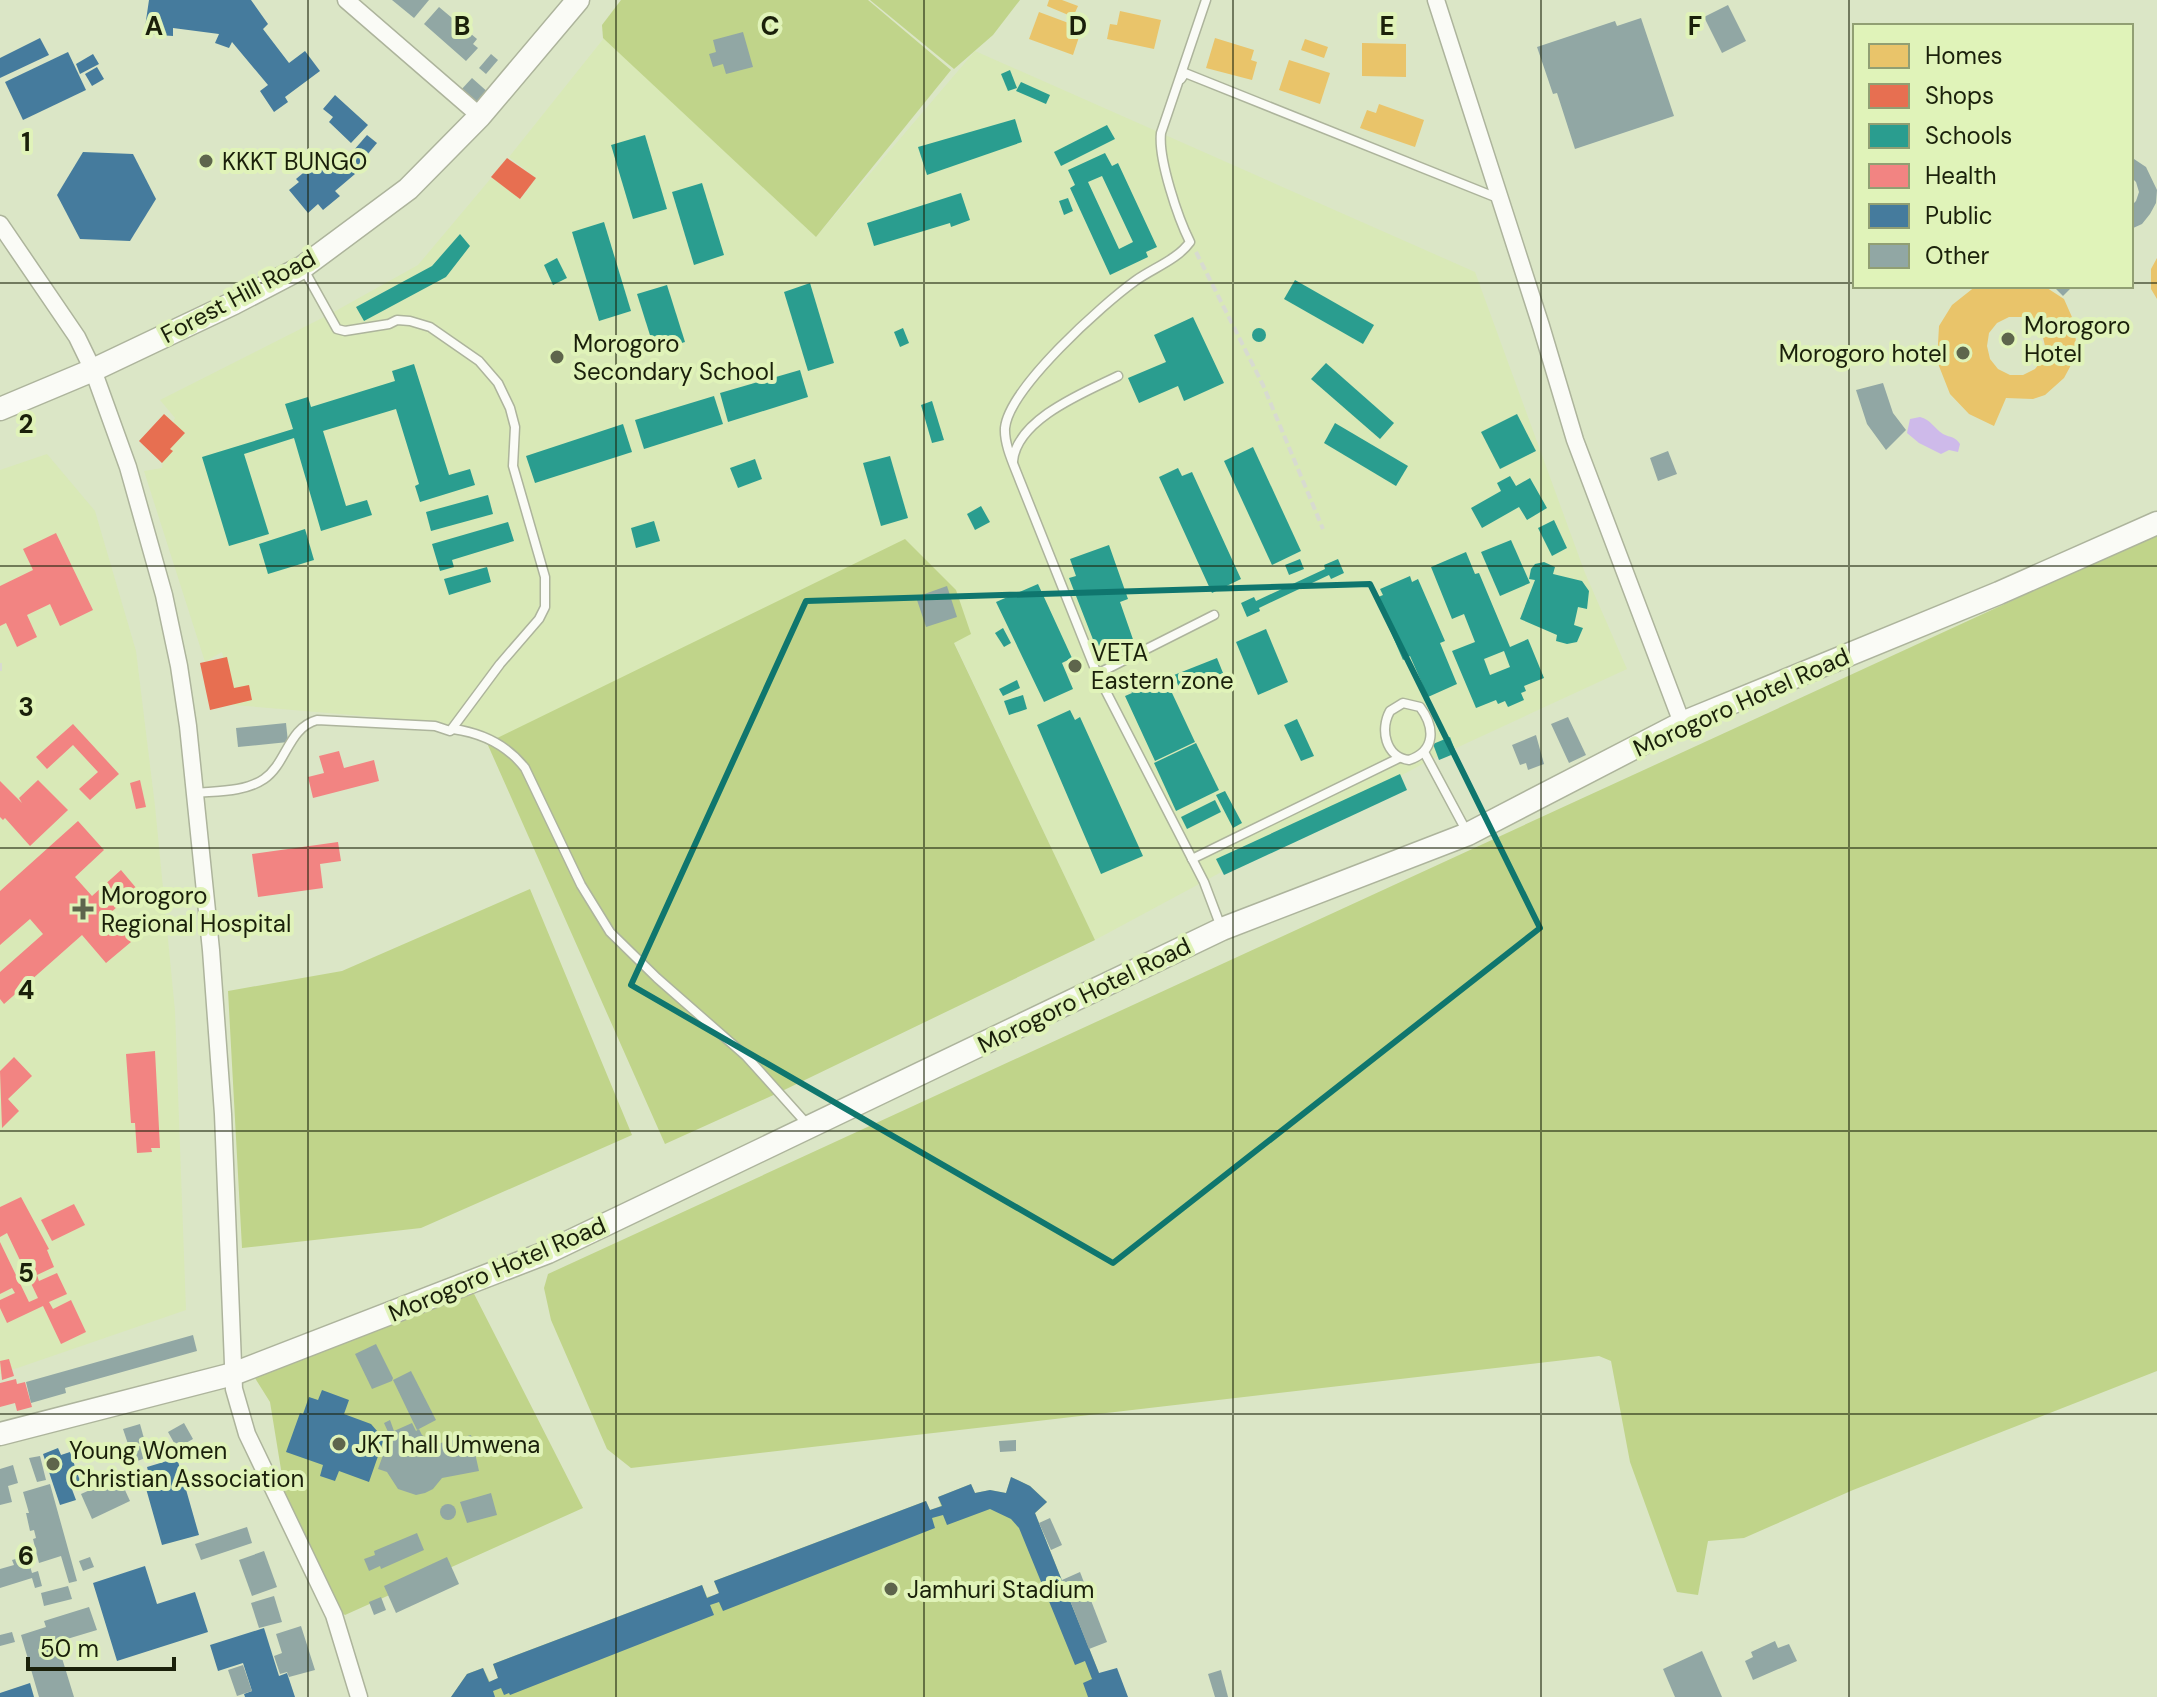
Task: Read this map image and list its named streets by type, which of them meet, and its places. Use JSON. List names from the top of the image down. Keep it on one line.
{"streets":{"street":["Forest Hill Road","Morogoro Hotel Road"]},"places":{"other":["KKKT BUNGO","Morogoro Hotel","Morogoro hotel","Morogoro Secondary School","VETA Eastern zone","JKT hall Umwena","Young Women Christian Association","Jamhuri Stadium"],"health":["Morogoro Regional Hospital"]},"legend":["Homes","Shops","Schools","Health","Public","Other"],"scale_bar":"50 m","grid":{"columns":["A","B","C","D","E","F"],"rows":["1","2","3","4","5","6"]}}
